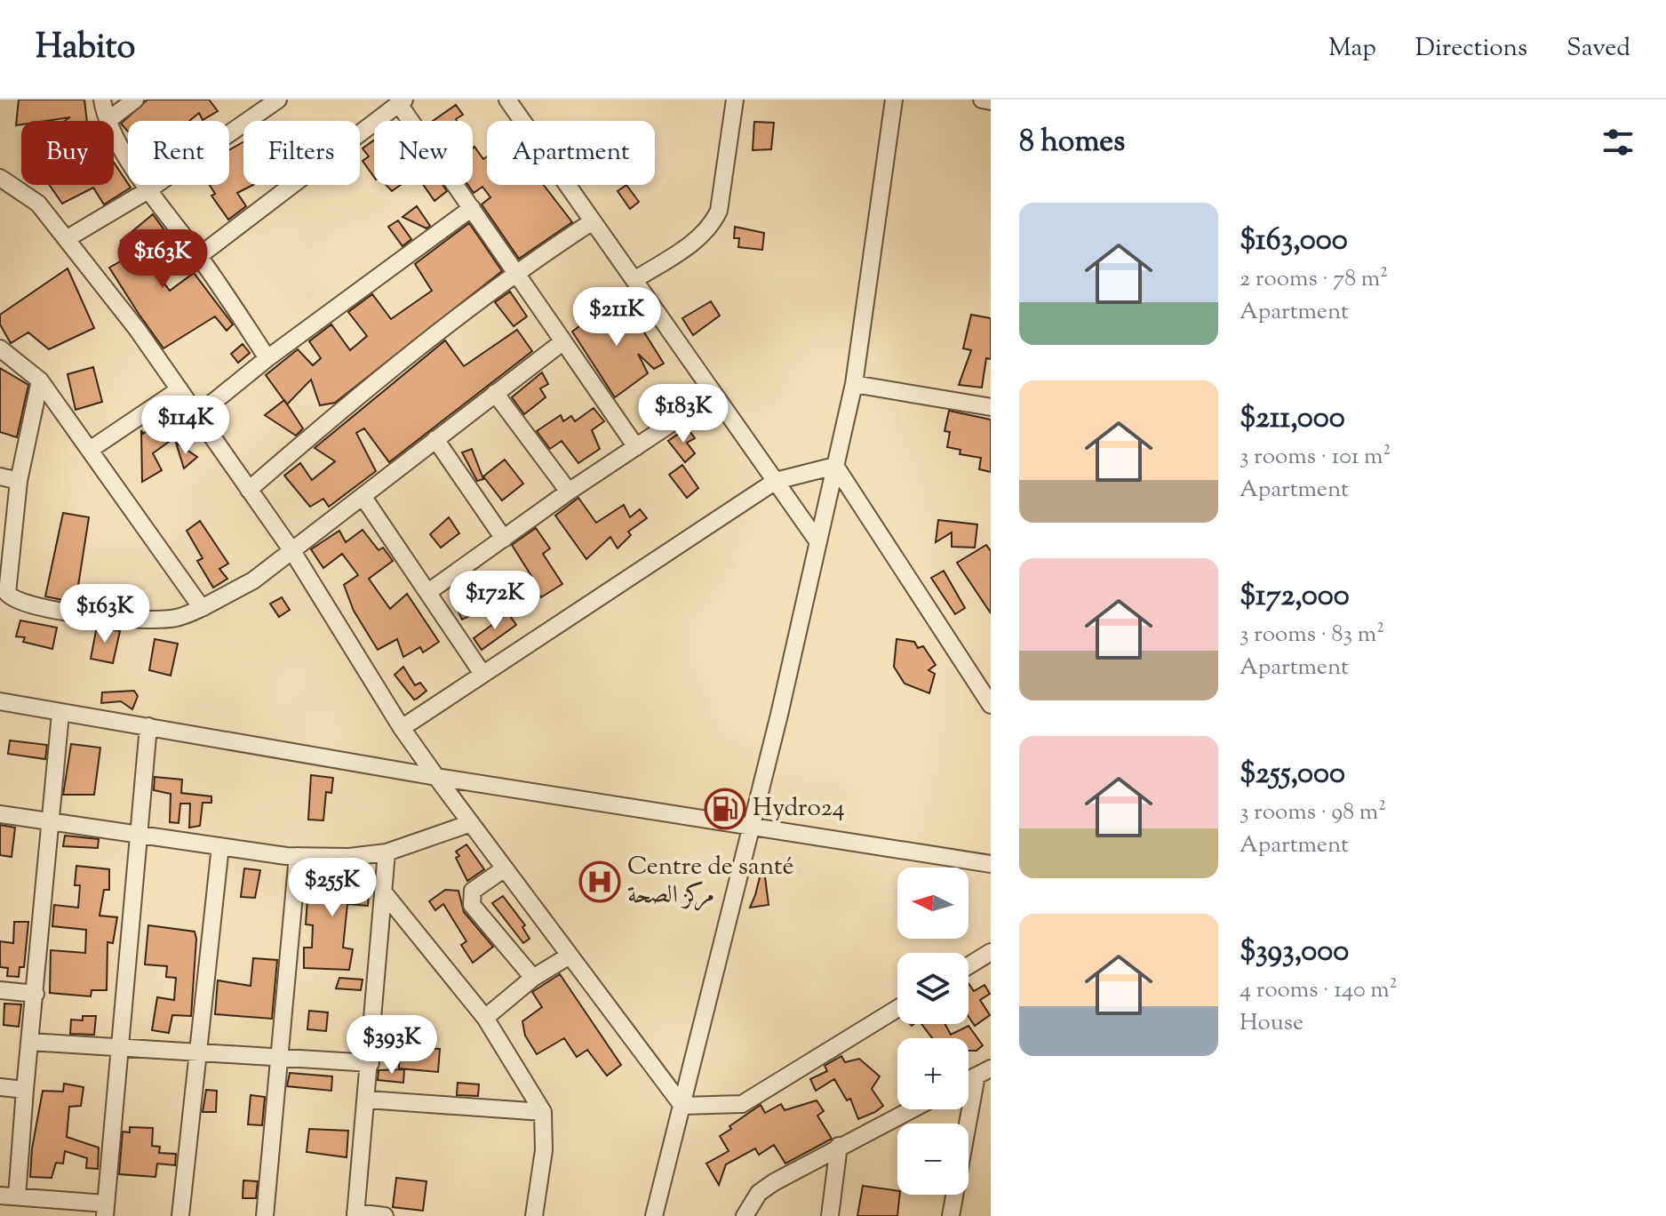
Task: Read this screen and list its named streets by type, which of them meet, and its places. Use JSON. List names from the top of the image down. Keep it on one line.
{"places":{"fuel station":["Hydro24"],"hospital":["Centre de santé مركز الصحة"]},"north":"left","page":{"header":"Habito","nav":["Map","Directions","Saved"],"heading":"8 homes","chip":["Buy","Rent","Filters","New","Apartment"],"list":[{"name":"$163,000","note":"2 rooms · 78 m² · Apartment"},{"name":"$211,000","note":"3 rooms · 101 m² · Apartment"},{"name":"$172,000","note":"3 rooms · 83 m² · Apartment"},{"name":"$255,000","note":"3 rooms · 98 m² · Apartment"},{"name":"$393,000","note":"4 rooms · 140 m² · House"}],"price":["$163K","$211K","$183K","$114K","$172K","$163K","$255K","$393K"],"map_buttons":["+","−"]}}
